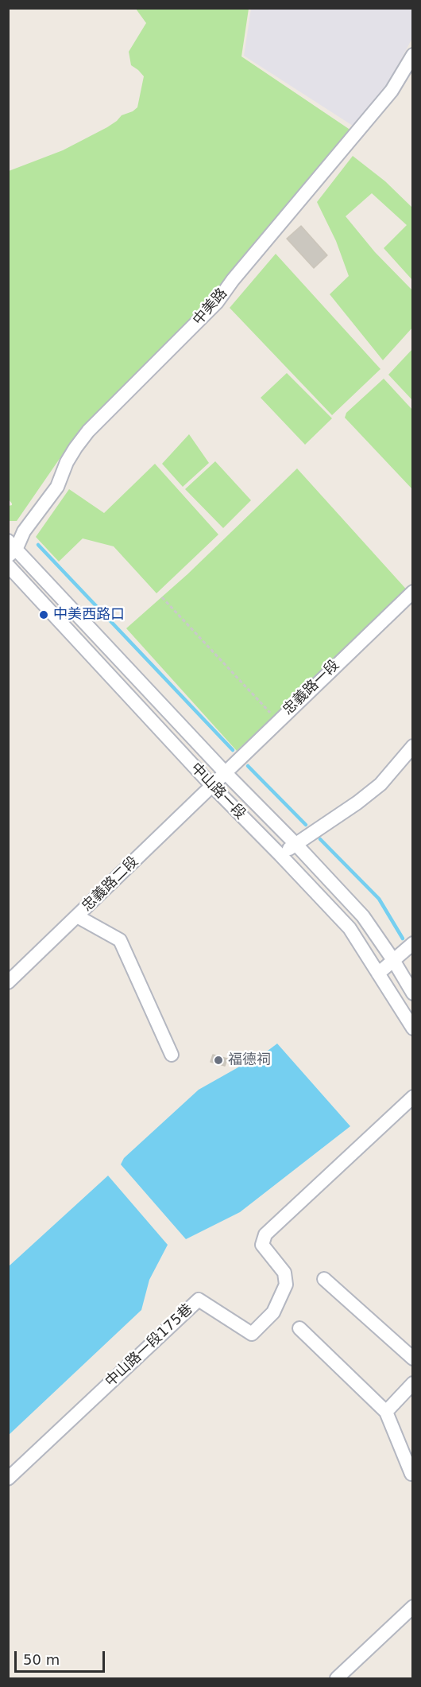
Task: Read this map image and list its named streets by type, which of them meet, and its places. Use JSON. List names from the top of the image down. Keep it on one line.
{"streets":{"street":["中美路","忠義路一段","中山路一段","忠義路二段","中山路一段175巷"]},"crossings":[["中美路","中山路一段"],["忠義路一段","中山路一段"],["忠義路一段","忠義路二段"],["中山路一段","忠義路二段"]],"places":["中美西路口","福德祠"],"scale_bar":"50 m"}
